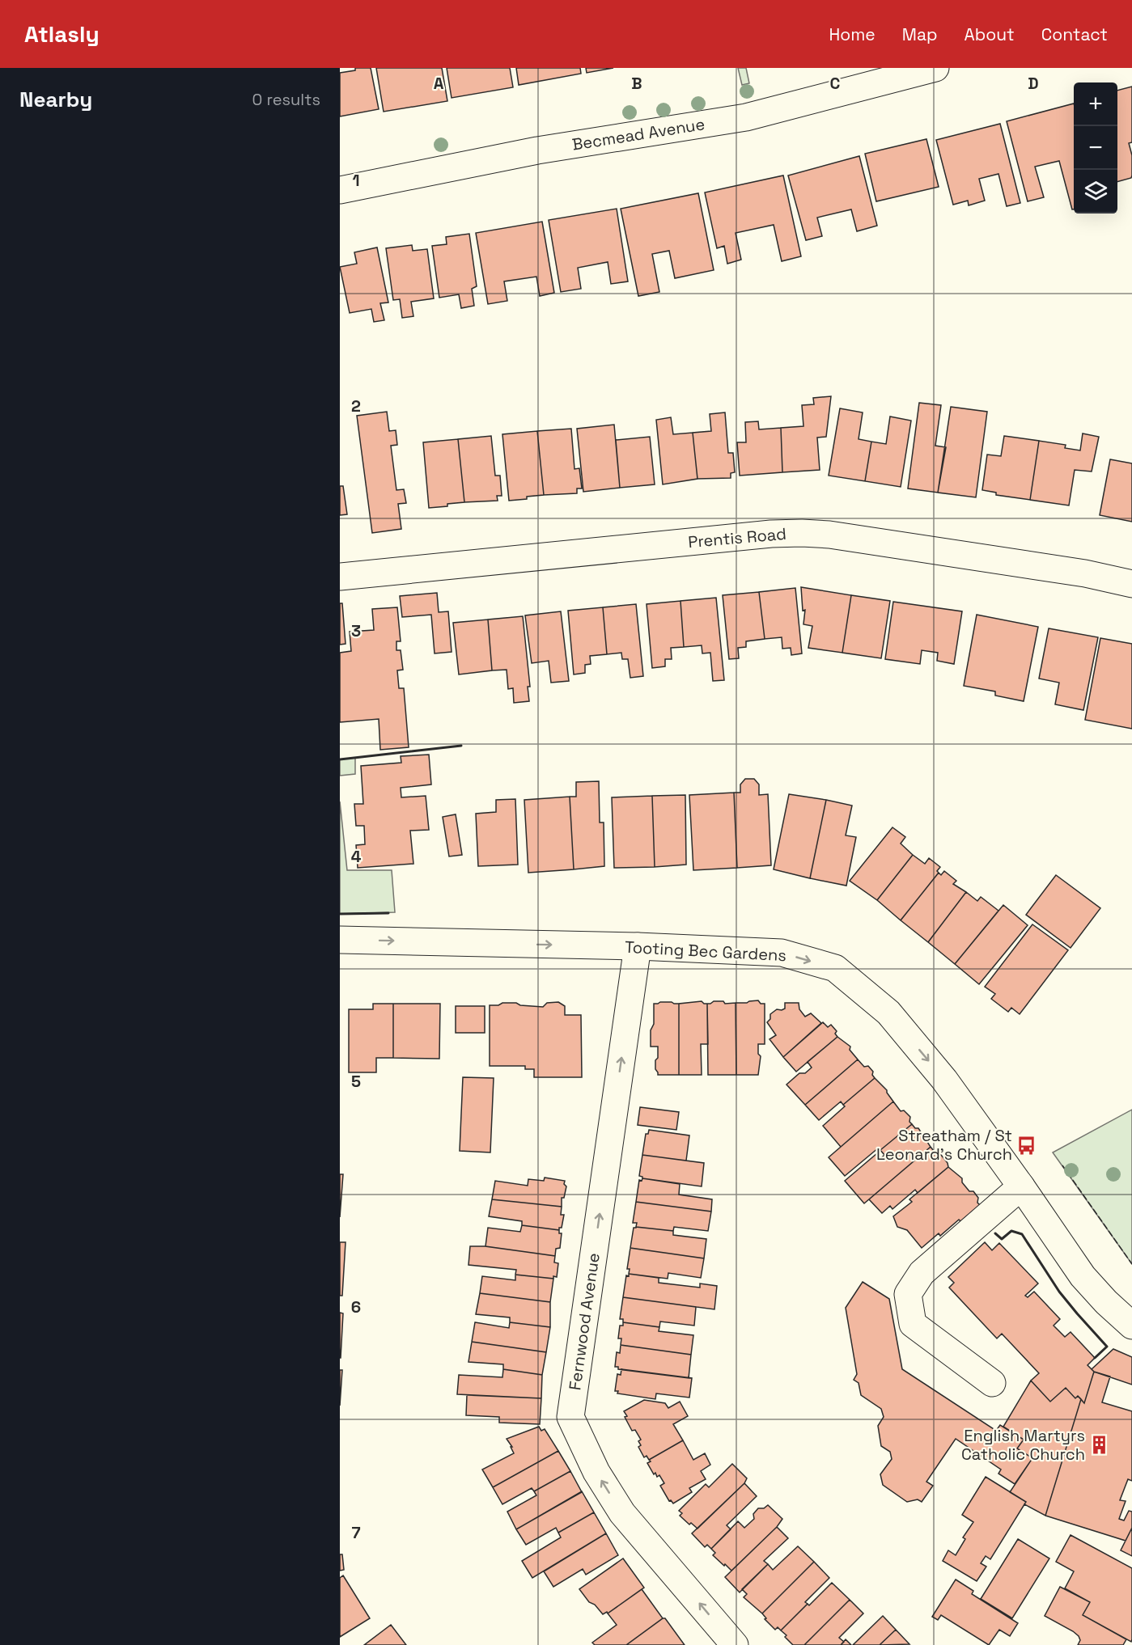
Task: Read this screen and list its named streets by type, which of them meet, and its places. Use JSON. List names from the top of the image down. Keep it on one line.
{"streets":{"main road":["Becmead Avenue","Prentis Road","Tooting Bec Gardens","Fernwood Avenue"]},"crossings":[["Tooting Bec Gardens","Fernwood Avenue"]],"one_way":["Tooting Bec Gardens","Fernwood Avenue"],"places":{"bus stop":["Streatham / St Leonard's Church"],"building":["English Martyrs Catholic Church"]},"page":{"header":"Atlasly","nav":["Home","Map","About","Contact"],"heading":["Nearby","0 results"],"map_buttons":["+","−"]},"grid":{"columns":["A","B","C","D"],"rows":["1","2","3","4","5","6","7"]}}
